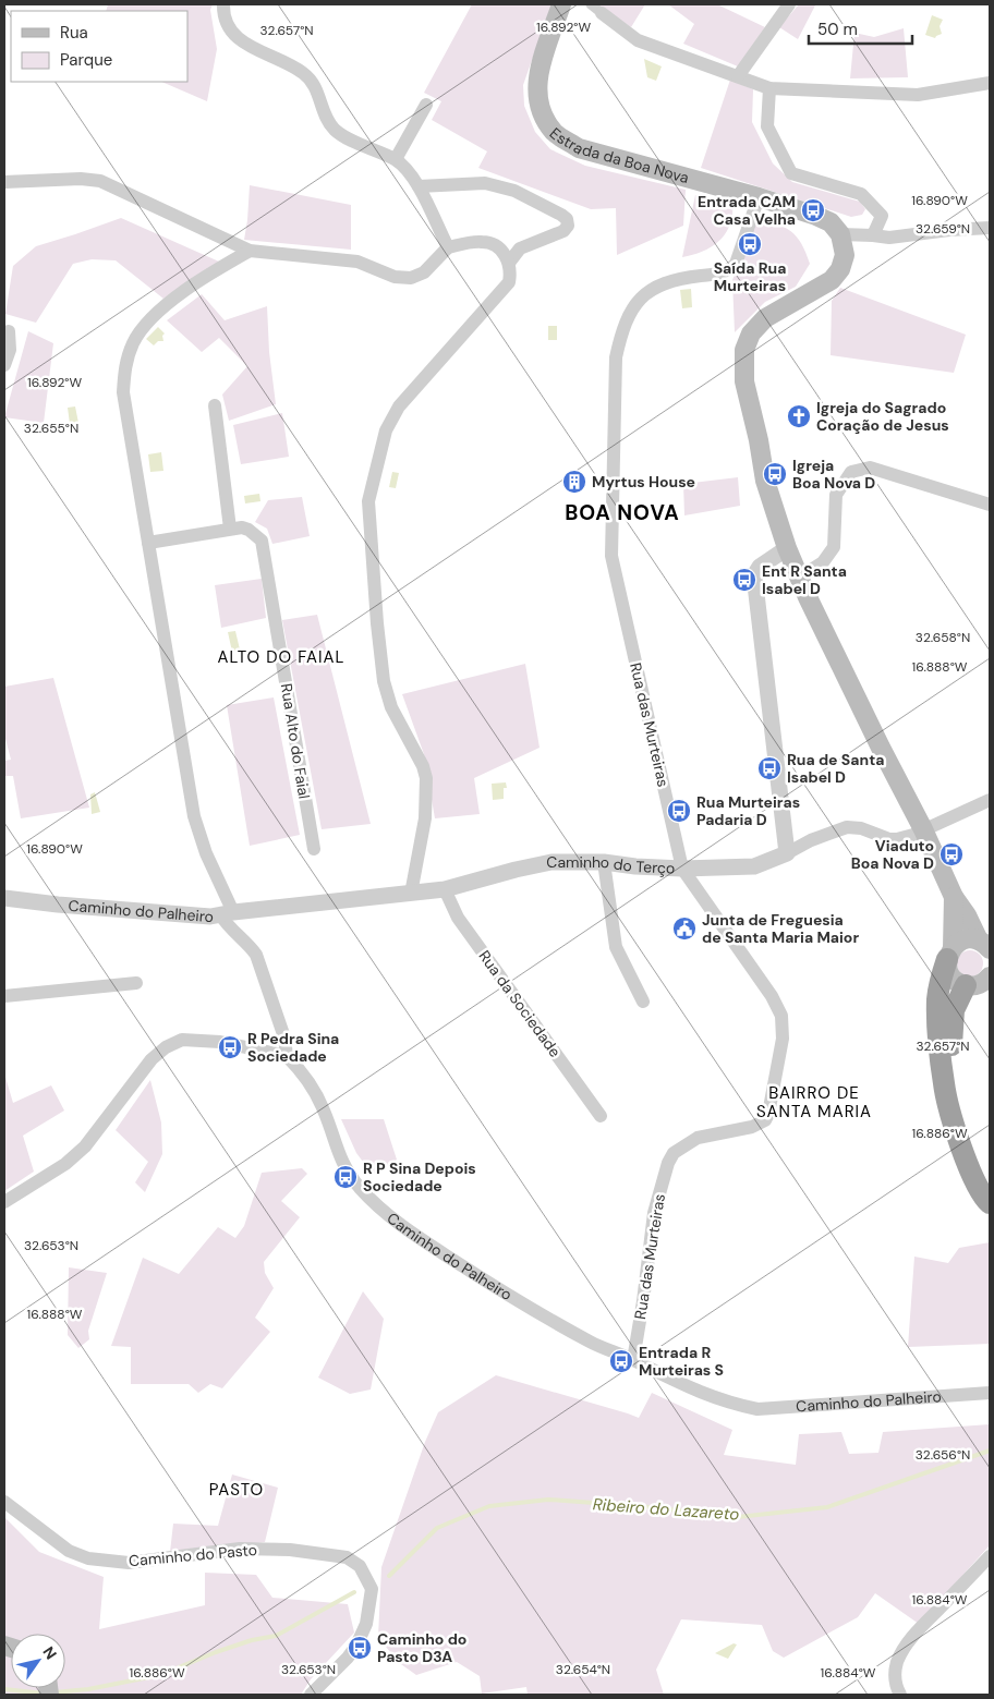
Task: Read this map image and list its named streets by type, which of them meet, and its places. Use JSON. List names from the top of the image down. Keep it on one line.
{"streets":{"main road":["Estrada da Boa Nova"],"street":["Rua das Murteiras","Rua Alto do Faial","Caminho do Terço","Caminho do Palheiro","Rua da Sociedade","Caminho do Pasto"]},"crossings":[["Estrada da Boa Nova","Rua das Murteiras"],["Rua das Murteiras","Caminho do Terço"],["Rua das Murteiras","Caminho do Palheiro"],["Caminho do Terço","Caminho do Palheiro"],["Caminho do Terço","Rua da Sociedade"]],"districts":["BOA NOVA","ALTO DO FAIAL","BAIRRO DE SANTA MARIA","PASTO"],"water":["Ribeiro do Lazareto"],"places":{"bus stop":["Entrada CAM Casa Velha","Saída Rua Murteiras","Igreja Boa Nova D","Ent R Santa Isabel D","Rua de Santa Isabel D","Rua Murteiras Padaria D","Viaduto Boa Nova D","R Pedra Sina Sociedade","R P Sina Depois Sociedade","Entrada R Murteiras S","Caminho do Pasto D3A"],"church":["Igreja do Sagrado Coração de Jesus"],"building":["Myrtus House"],"public building":["Junta de Freguesia de Santa Maria Maior"]},"legend":["Rua","Parque"],"scale_bar":"50 m","north":"top right","coordinates":["16.892°W","32.657°N","16.890°W","32.659°N","32.655°N","32.658°N","16.888°W","16.886°W","32.653°N","32.656°N","16.884°W","32.654°N"]}
